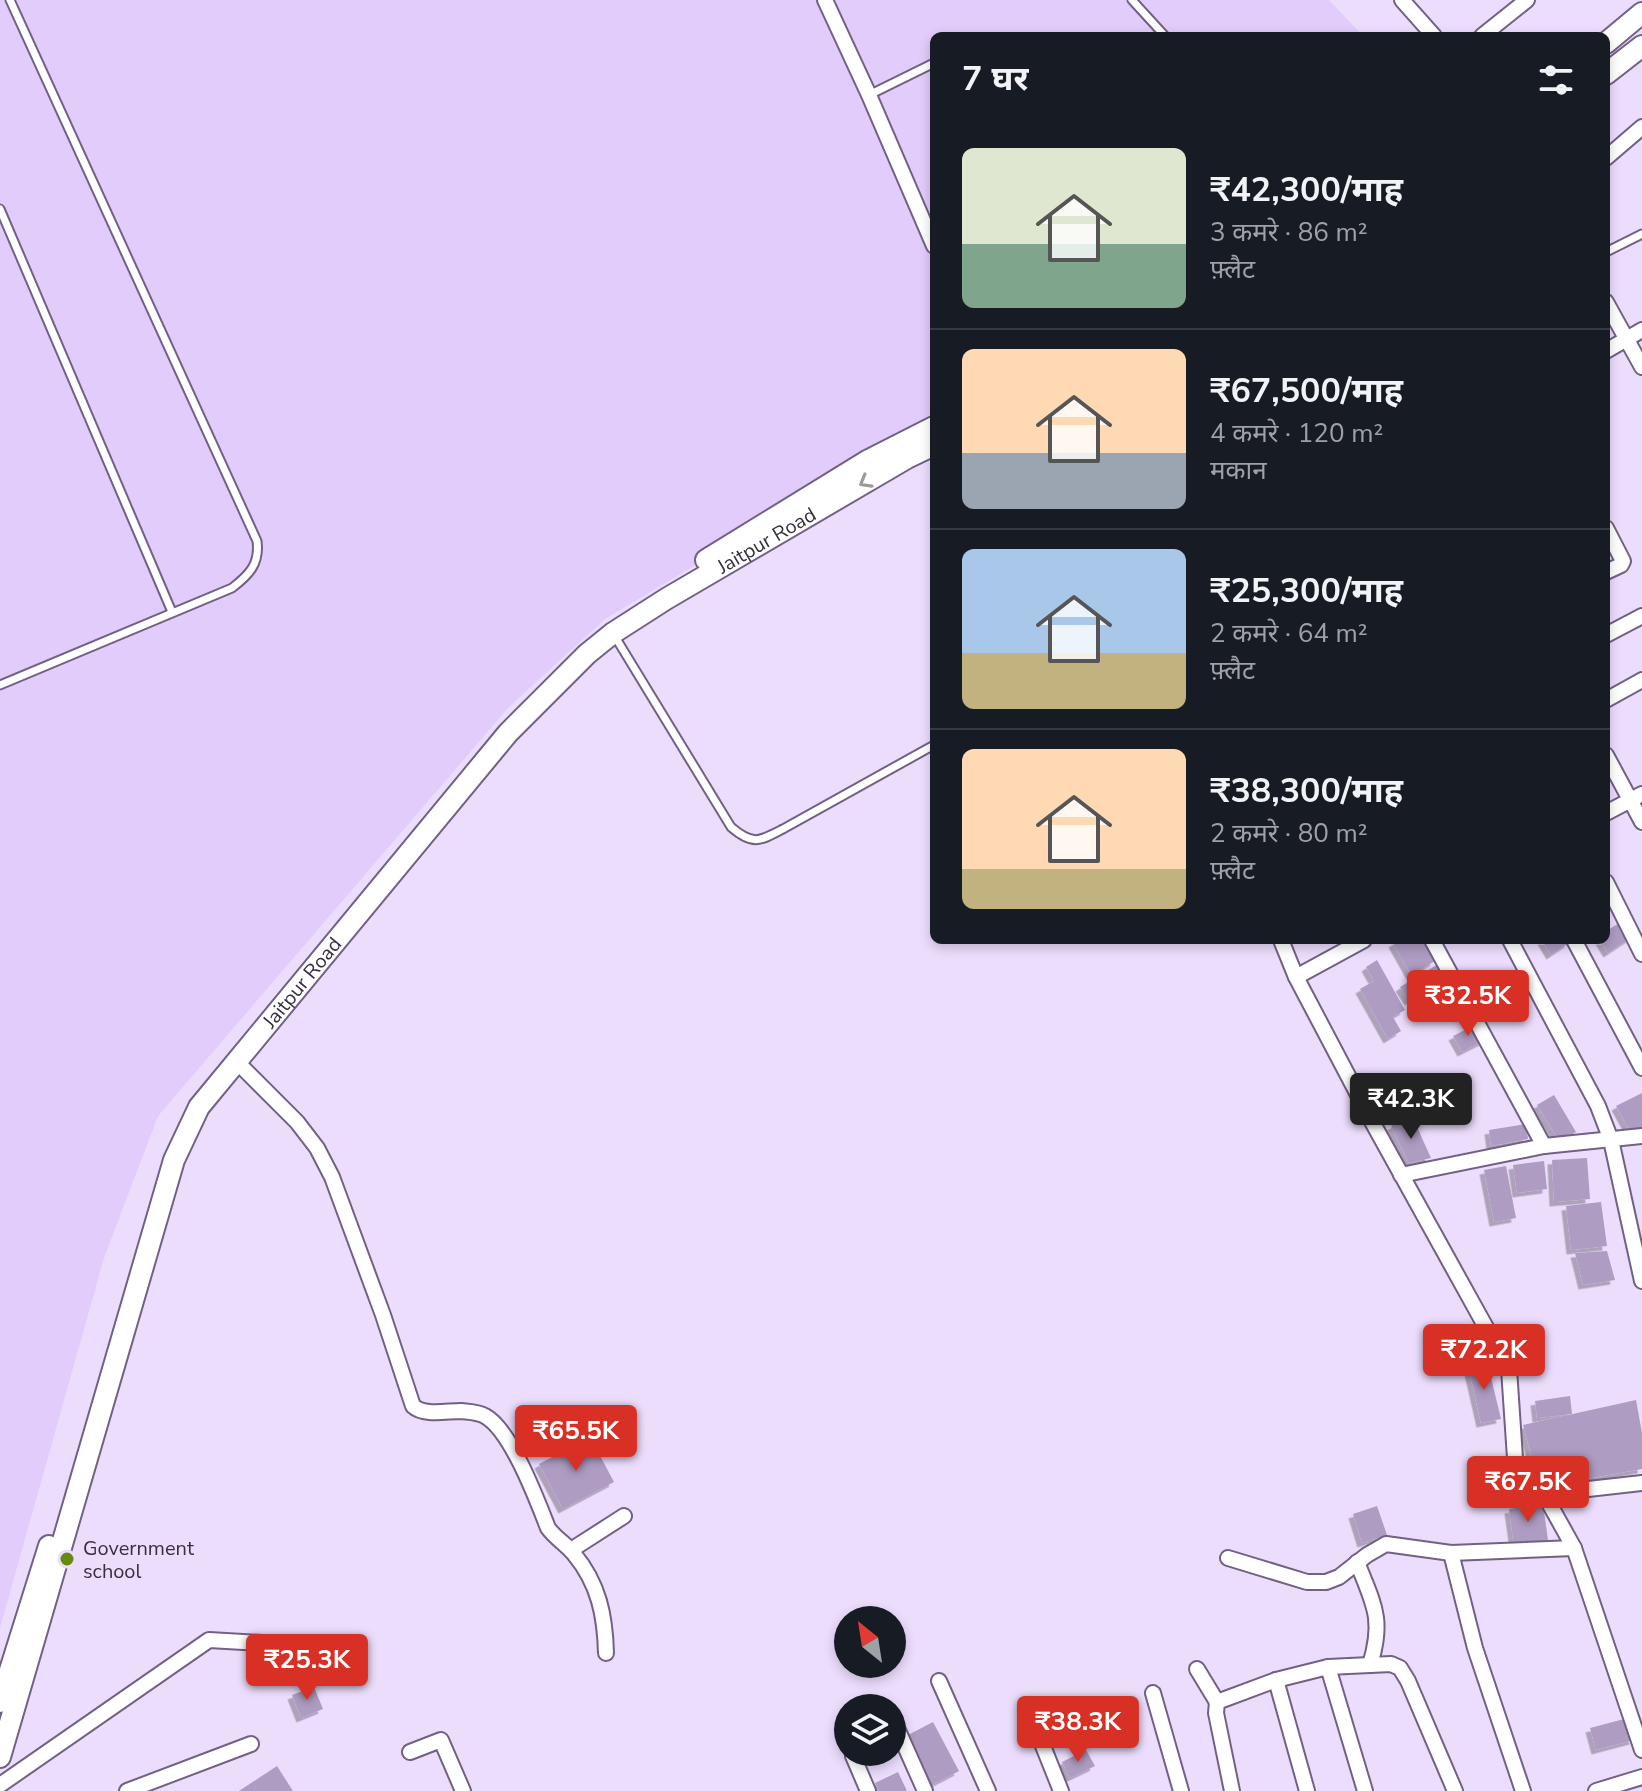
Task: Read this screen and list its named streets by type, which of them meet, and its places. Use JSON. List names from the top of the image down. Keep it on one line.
{"streets":{"street":["Jaitpur Road"]},"places":["Government school"],"north":"top left","page":{"heading":"7 घर","list":[{"name":"₹42,300/माह","note":"3 कमरे · 86 m² · फ़्लैट"},{"name":"₹67,500/माह","note":"4 कमरे · 120 m² · मकान"},{"name":"₹25,300/माह","note":"2 कमरे · 64 m² · फ़्लैट"},{"name":"₹38,300/माह","note":"2 कमरे · 80 m² · फ़्लैट"}],"price":["₹32.5K","₹42.3K","₹72.2K","₹65.5K","₹67.5K","₹25.3K","₹38.3K"]}}
